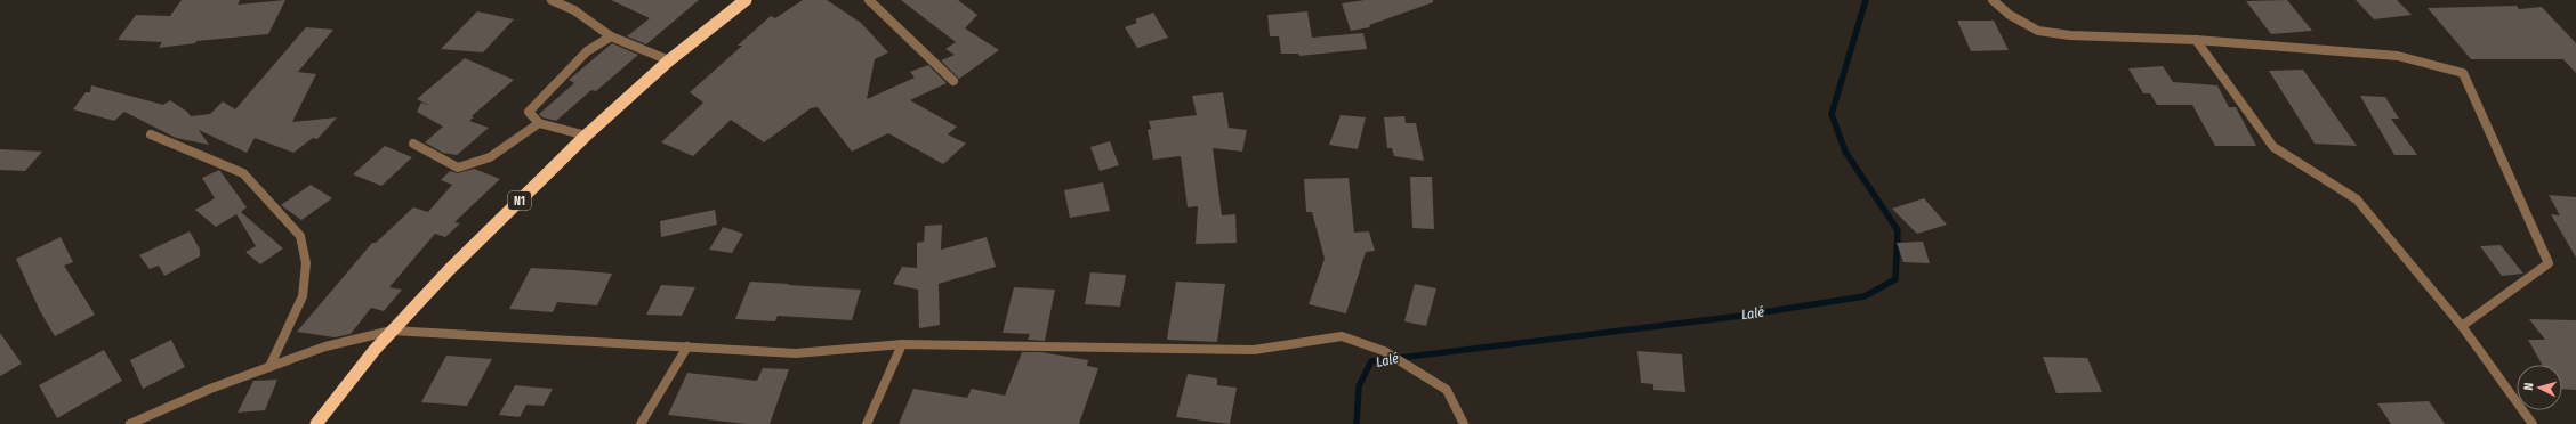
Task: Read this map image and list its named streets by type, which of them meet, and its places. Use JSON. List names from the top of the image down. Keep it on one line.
{"streets":{"highway":["N1"]},"water":["Lalé"],"north":"left"}
